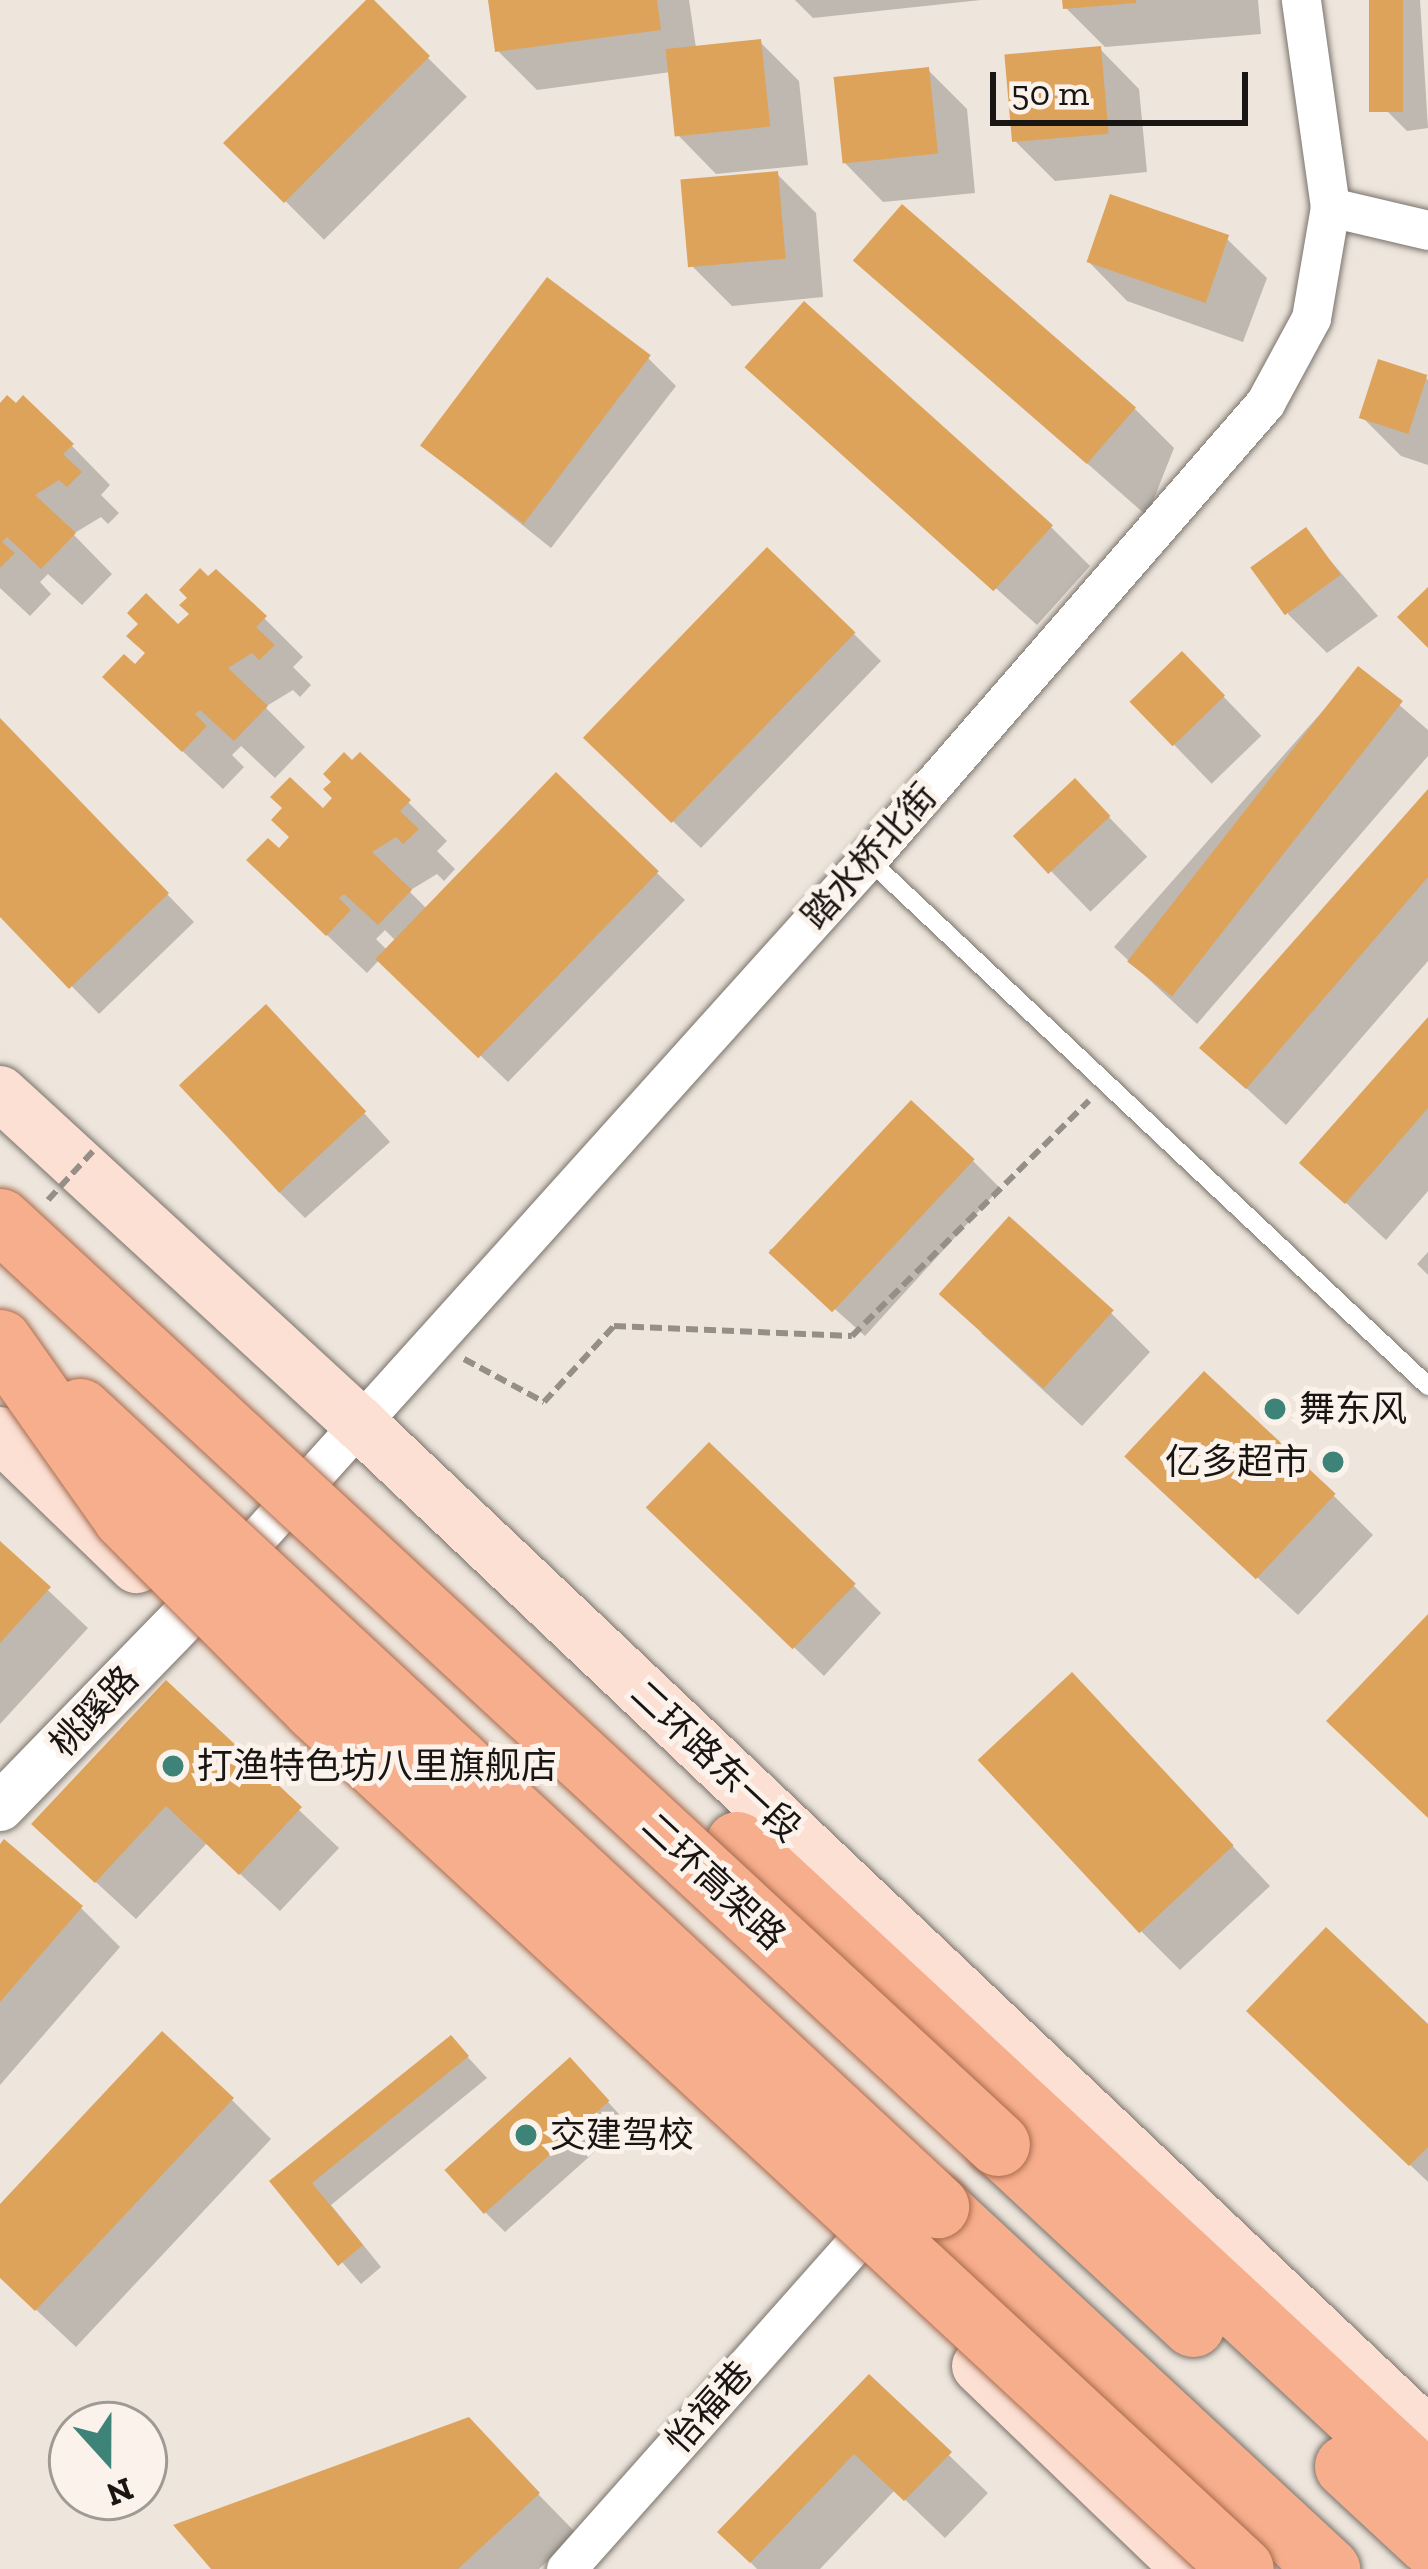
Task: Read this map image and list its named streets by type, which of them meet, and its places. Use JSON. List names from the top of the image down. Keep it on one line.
{"streets":{"highway":["二环高架路"],"main road":["二环路东一段"],"street":["踏水桥北街","桃蹊路","怡福巷"]},"crossings":[["踏水桥北街","桃蹊路"],["踏水桥北街","二环路东一段"]],"places":["舞东风","亿多超市","打渔特色坊八里旗舰店","交建驾校"],"scale_bar":"50 m","north":"bottom"}
